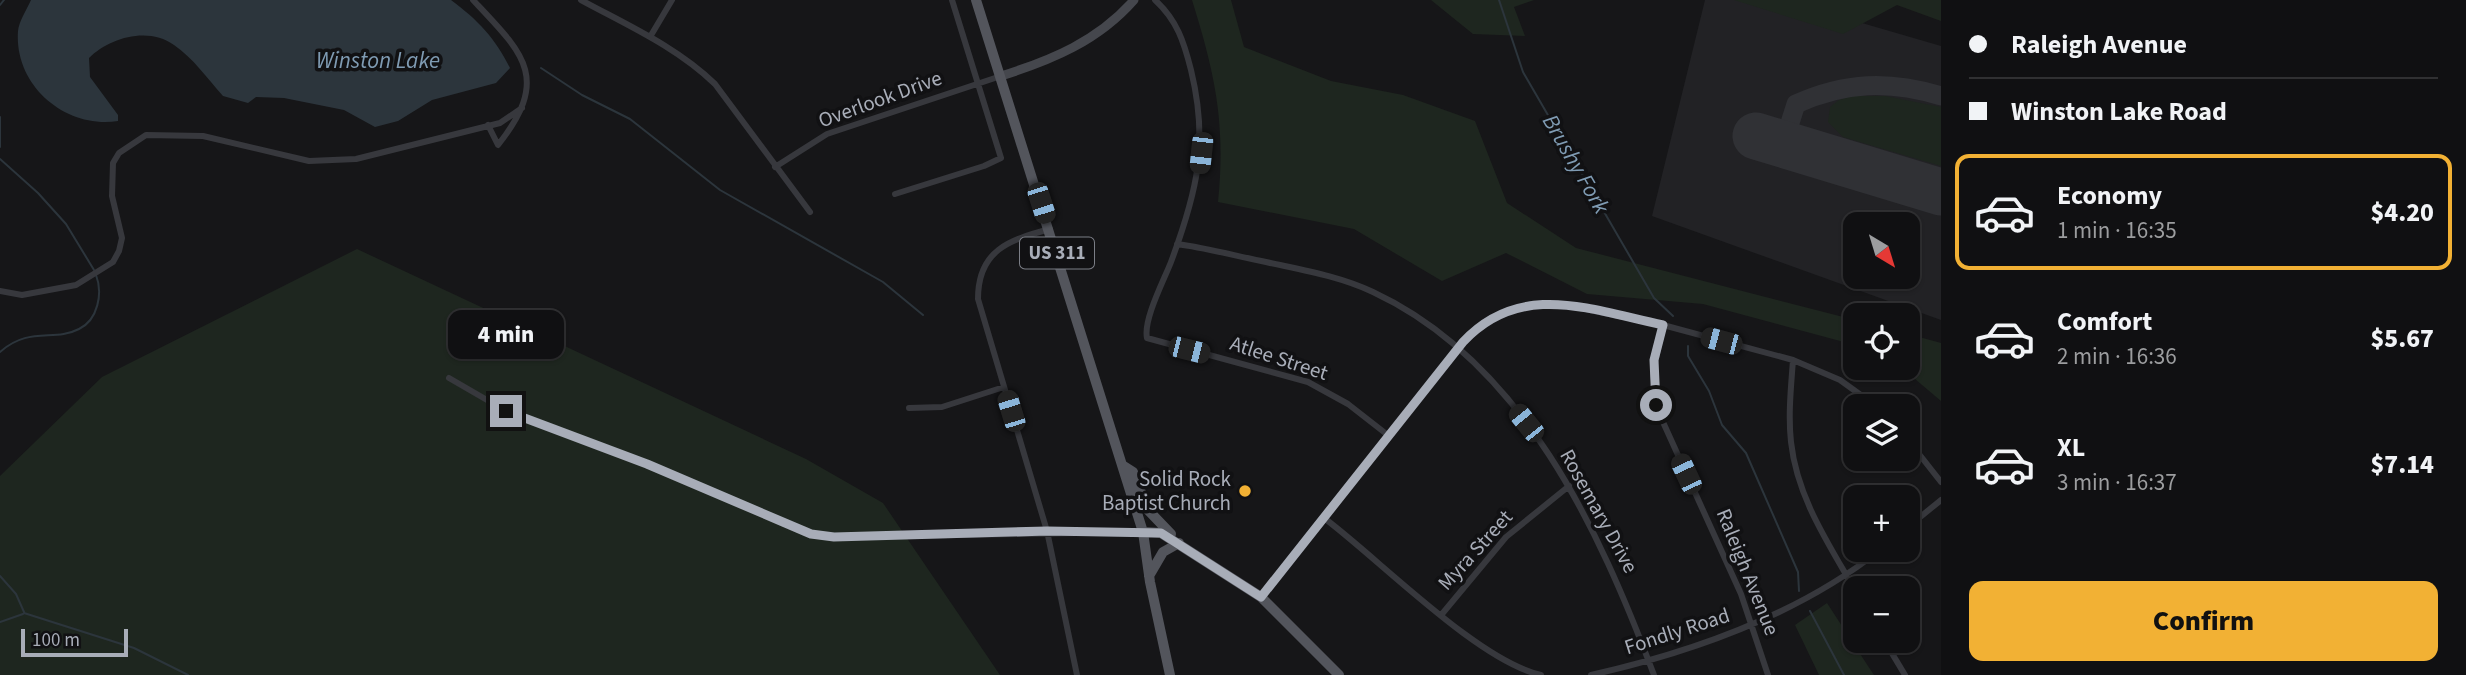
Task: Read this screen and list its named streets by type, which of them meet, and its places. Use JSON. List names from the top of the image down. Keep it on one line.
{"streets":{"main road":["US 311"],"street":["Overlook Drive","Atlee Street","Rosemary Drive","Myra Street","Raleigh Avenue","Fondly Road"]},"crossings":[["Overlook Drive","US 311"],["Atlee Street","Rosemary Drive"],["Rosemary Drive","Myra Street"],["Rosemary Drive","Fondly Road"],["Raleigh Avenue","Fondly Road"]],"water":["Winston Lake","Brushy Fork"],"places":["Solid Rock Baptist Church"],"scale_bar":"100 m","north":"bottom right","page":{"banner":["Raleigh Avenue","Winston Lake Road"],"list":[{"name":"Economy","note":"1 min · 16:35","value":"$4.20"},{"name":"Comfort","note":"2 min · 16:36","value":"$5.67"},{"name":"XL","note":"3 min · 16:37","value":"$7.14"}],"map_buttons":["+","−"],"bubble":"4 min","buttons":"Confirm","scale":"100 m"}}
